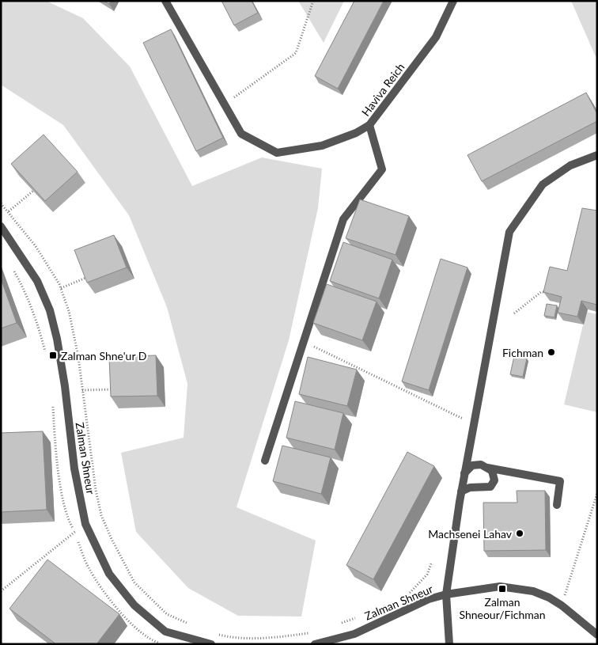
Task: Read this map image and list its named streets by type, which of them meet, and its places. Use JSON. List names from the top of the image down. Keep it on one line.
{"streets":{"street":["Haviva Reich","Zalman Shneur"]},"places":{"other":["Fichman","Machsenei Lahav"],"transit":["Zalman Shne'ur D","Zalman Shneour/Fichman"]}}
